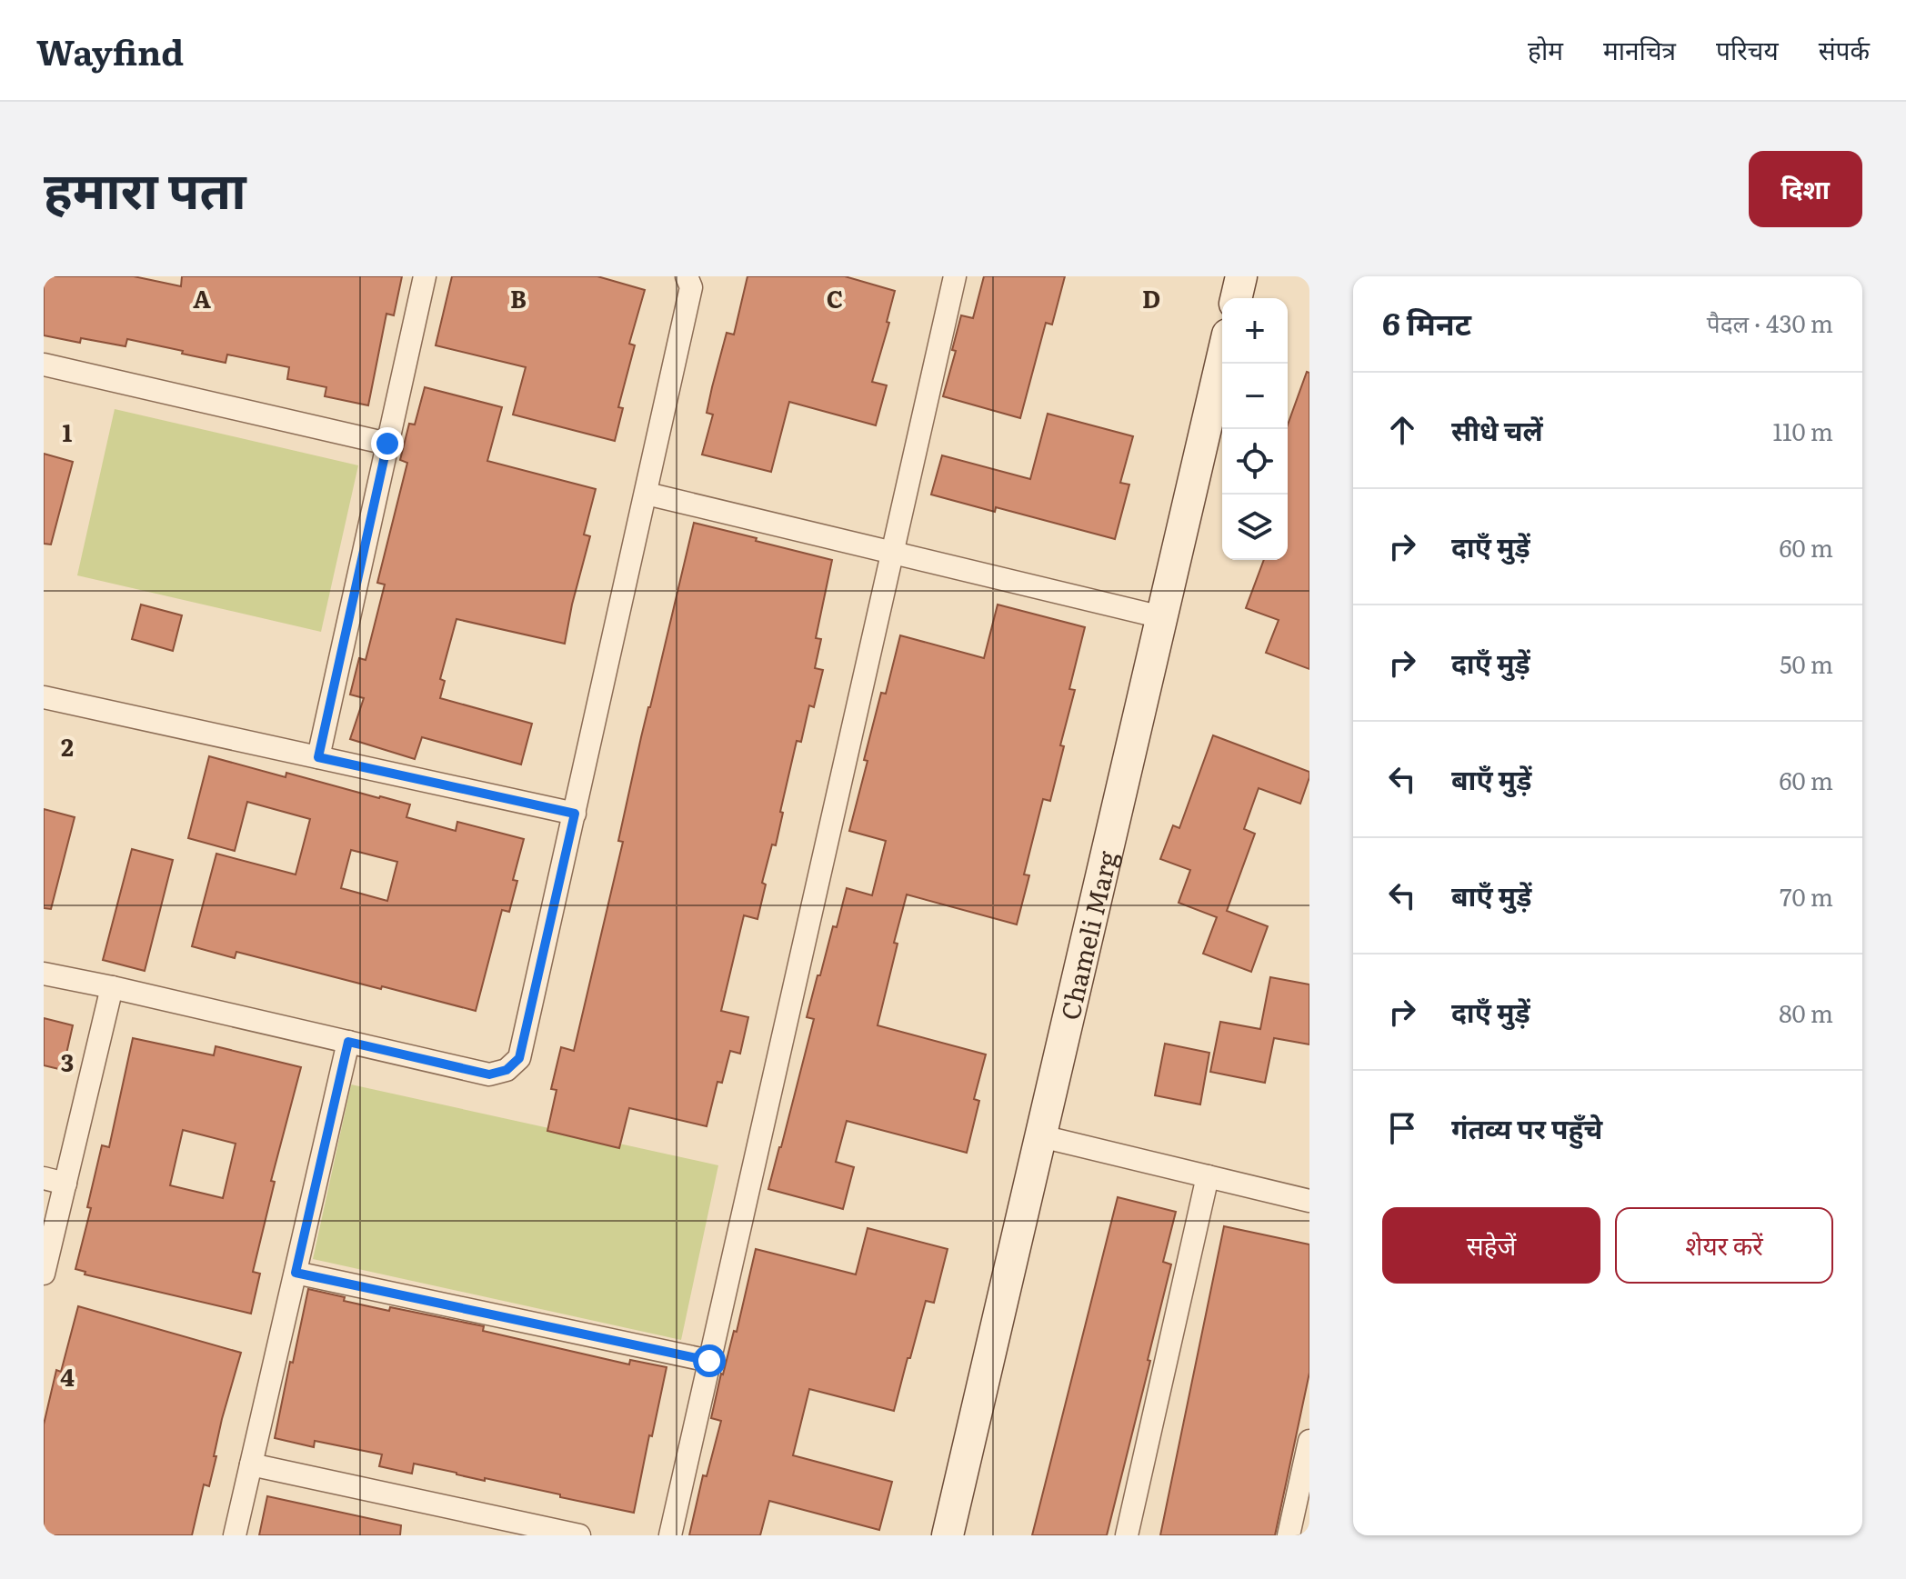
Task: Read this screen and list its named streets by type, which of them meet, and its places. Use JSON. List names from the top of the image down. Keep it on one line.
{"streets":{"street":["Chameli Marg"]},"page":{"header":"Wayfind","nav":["होम","मानचित्र","परिचय","संपर्क"],"title":"हमारा पता","buttons":["दिशा",["सहेजें","शेयर करें"]],"heading":["6 मिनट","पैदल · 430 m"],"map_buttons":["+","−"],"list":[["सीधे चलें","110 m"],["दाएँ मुड़ें","60 m"],["दाएँ मुड़ें","50 m"],["बाएँ मुड़ें","60 m"],["बाएँ मुड़ें","70 m"],["दाएँ मुड़ें","80 m"],"गंतव्य पर पहुँचे"]},"grid":{"columns":["A","B","C","D"],"rows":["1","2","3","4"]}}
